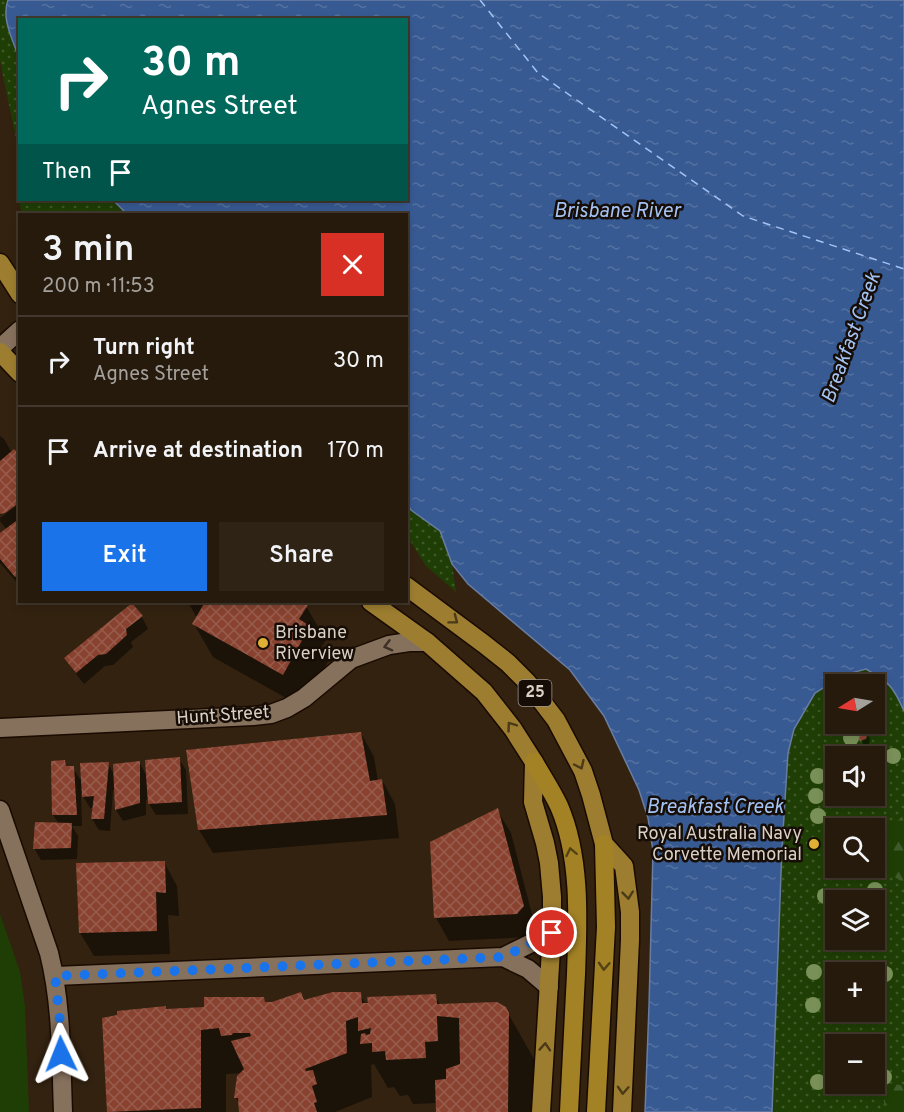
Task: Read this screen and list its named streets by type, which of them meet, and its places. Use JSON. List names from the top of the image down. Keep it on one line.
{"streets":{"highway":["25"],"street":["Hunt Street"]},"crossings":[["25","Hunt Street"]],"one_way":["Hunt Street"],"water":["Brisbane River","Breakfast Creek"],"places":["Brisbane Riverview","Royal Australia Navy Corvette Memorial"],"north":"left","page":{"turn":["30 m","Agnes Street"],"then":"Then","heading":["3 min","200 m · 11:53"],"list":[{"name":"Turn right","note":"Agnes Street","value":"30 m"},{"name":"Arrive at destination","value":"170 m"}],"buttons":["Exit","Share"],"map_buttons":["+","−"]}}
